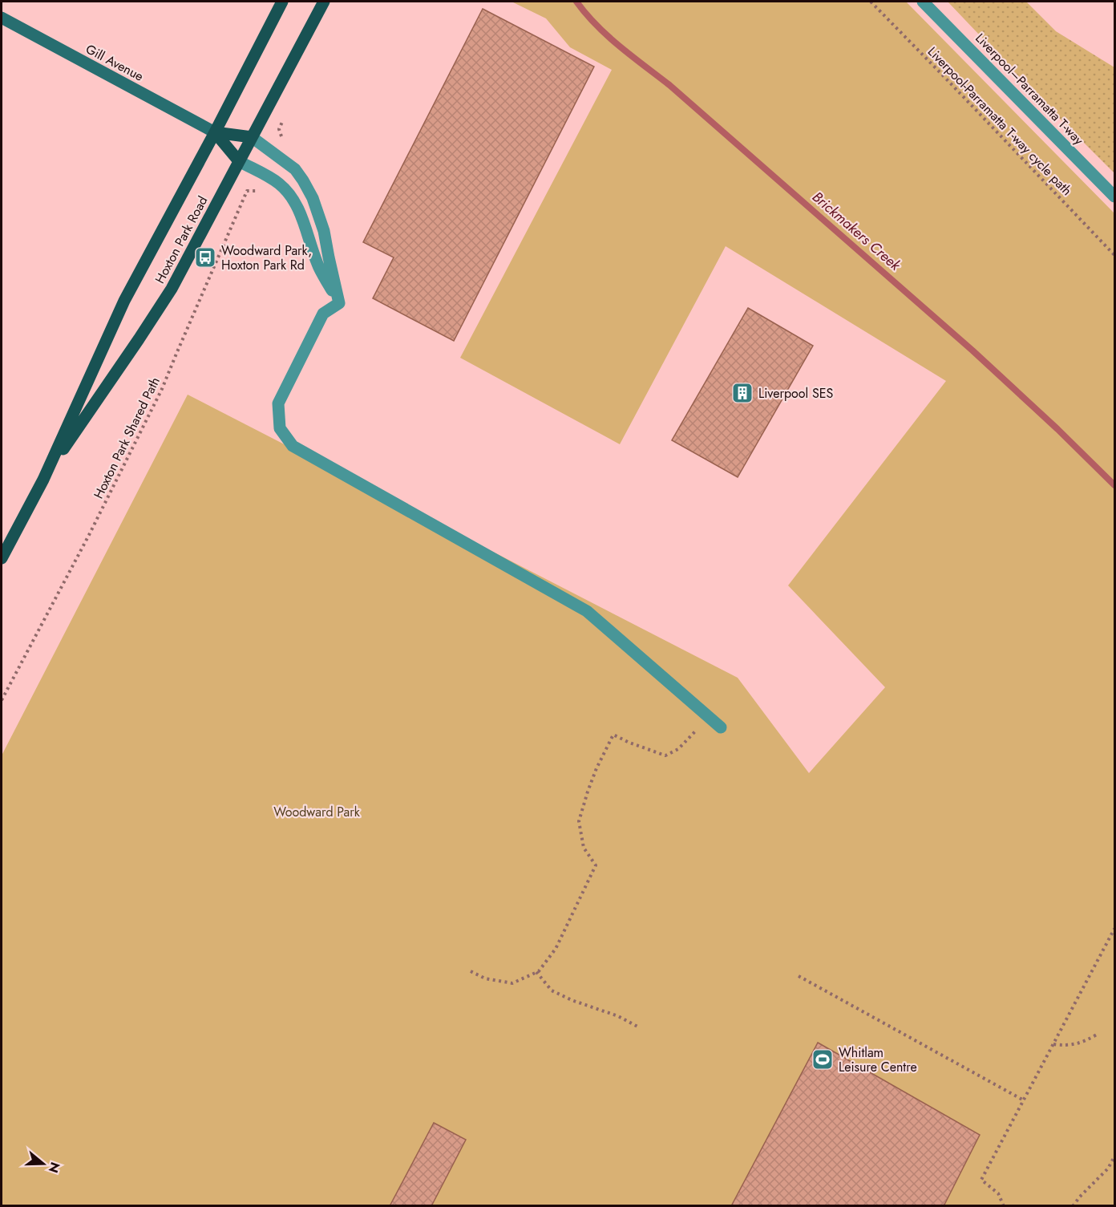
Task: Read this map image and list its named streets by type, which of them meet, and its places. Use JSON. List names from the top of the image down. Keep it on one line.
{"streets":{"main road":["Hoxton Park Road"],"street":["Gill Avenue"],"lane":["Liverpool–Parramatta T-way"],"path":["Liverpool-Parramatta T-way cycle path","Hoxton Park Shared Path"]},"crossings":[["Gill Avenue","Hoxton Park Road"]],"water":["Brickmakers Creek"],"parks":["Woodward Park"],"places":{"bus stop":["Woodward Park, Hoxton Park Rd"],"building":["Liverpool SES"],"sports":["Whitlam Leisure Centre"]},"north":"right"}
